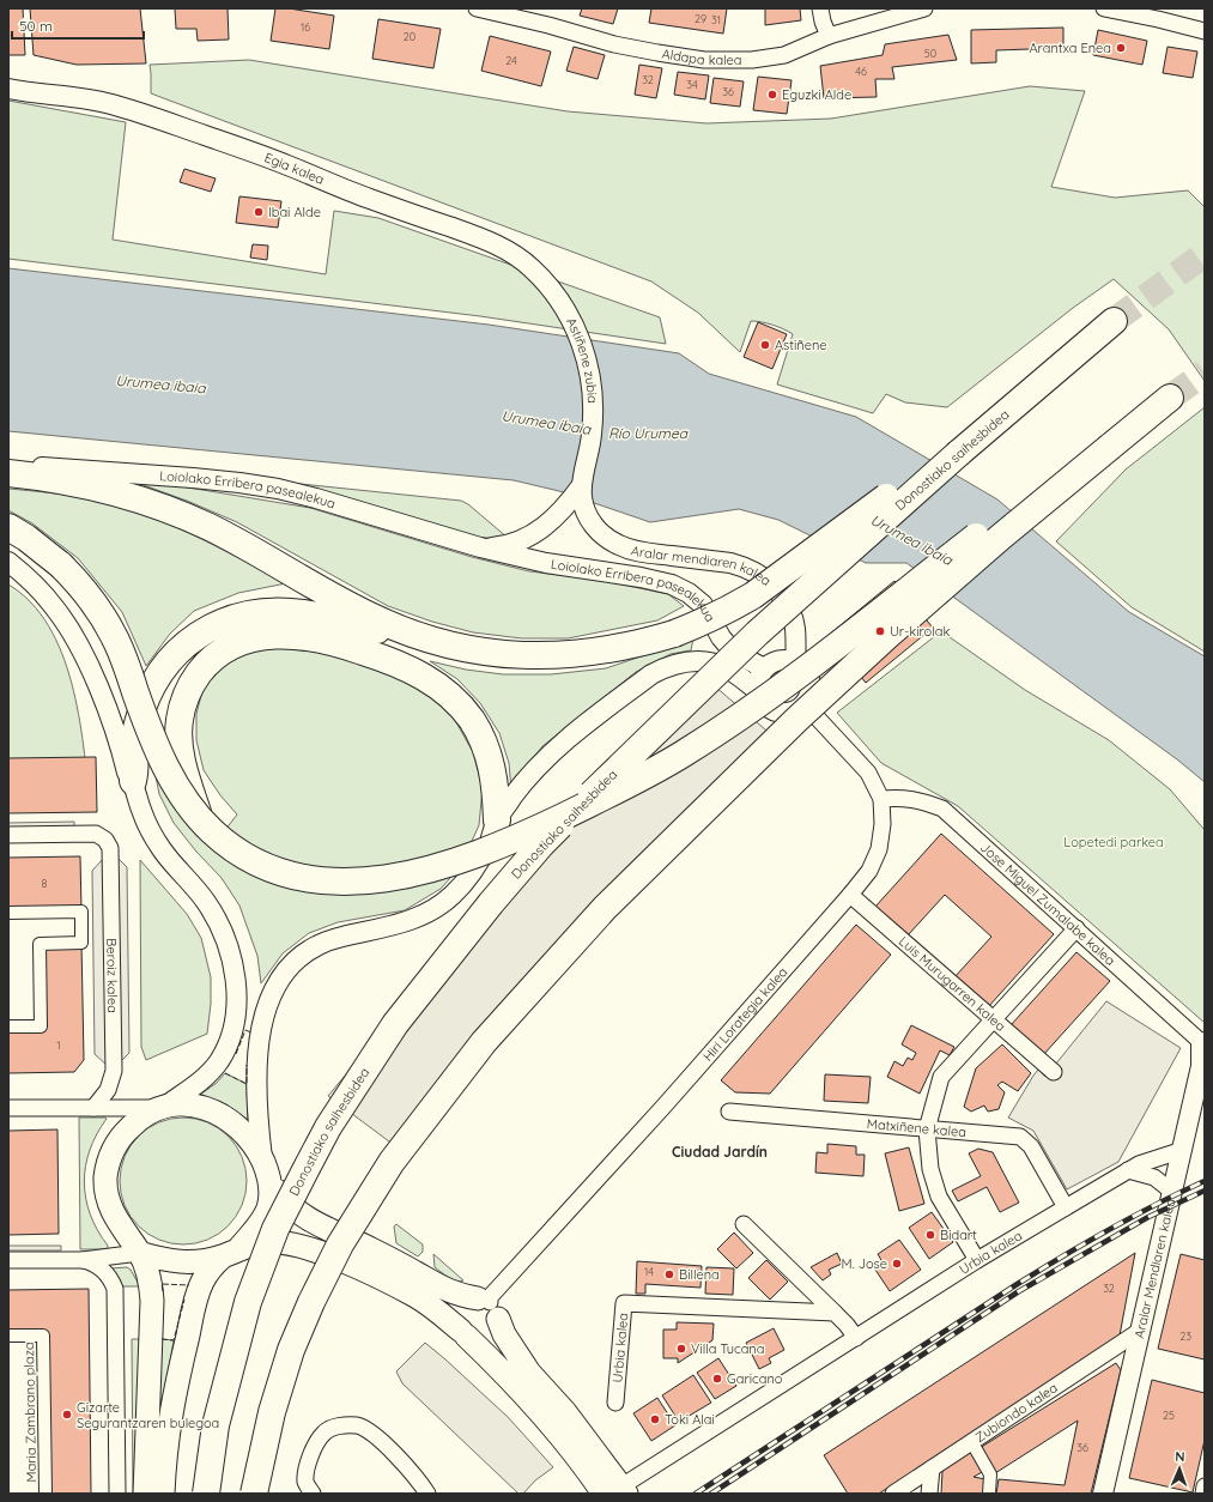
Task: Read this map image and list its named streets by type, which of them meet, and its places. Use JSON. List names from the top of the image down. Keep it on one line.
{"streets":{"highway":["Donostiako saihesbidea"],"street":["Aldapa kalea","Egia kalea","Astiñene zubia","Loiolako Erribera pasealekua","Aralar mendiaren kalea","Jose Miguel Zumalabe kalea","Beroiz kalea","Luis Murugarren kalea","Hiri Lorategia kalea","Matxiñene kalea","Urbia kalea","Aralar Mendiaren kalea","Maria Zambrano plaza","Zubiondo kalea"]},"crossings":[["Egia kalea","Astiñene zubia"],["Astiñene zubia","Loiolako Erribera pasealekua"],["Astiñene zubia","Aralar mendiaren kalea"],["Loiolako Erribera pasealekua","Aralar mendiaren kalea"],["Loiolako Erribera pasealekua","Hiri Lorategia kalea"],["Aralar mendiaren kalea","Hiri Lorategia kalea"],["Jose Miguel Zumalabe kalea","Hiri Lorategia kalea"],["Jose Miguel Zumalabe kalea","Aralar Mendiaren kalea"],["Luis Murugarren kalea","Hiri Lorategia kalea"],["Matxiñene kalea","Urbia kalea"],["Urbia kalea","Aralar Mendiaren kalea"],["Aralar Mendiaren kalea","Zubiondo kalea"]],"districts":["Ciudad Jardín"],"water":["Urumea ibaia","Río Urumea"],"parks":["Lopetedi parkea"],"places":["Arantxa Enea","Eguzki Alde","Ibai Alde","Astiñene","Ur-kirolak","Bidart","M. Jose","Billena","Villa Tucana","Garicano","Gizarte Segurantzaren bulegoa","Toki Alai"],"house_numbers":["29","31","16","20","50","24","46","32","34","36","8","1","14","32","23","25","36"],"scale_bar":"50 m","north":"top"}
